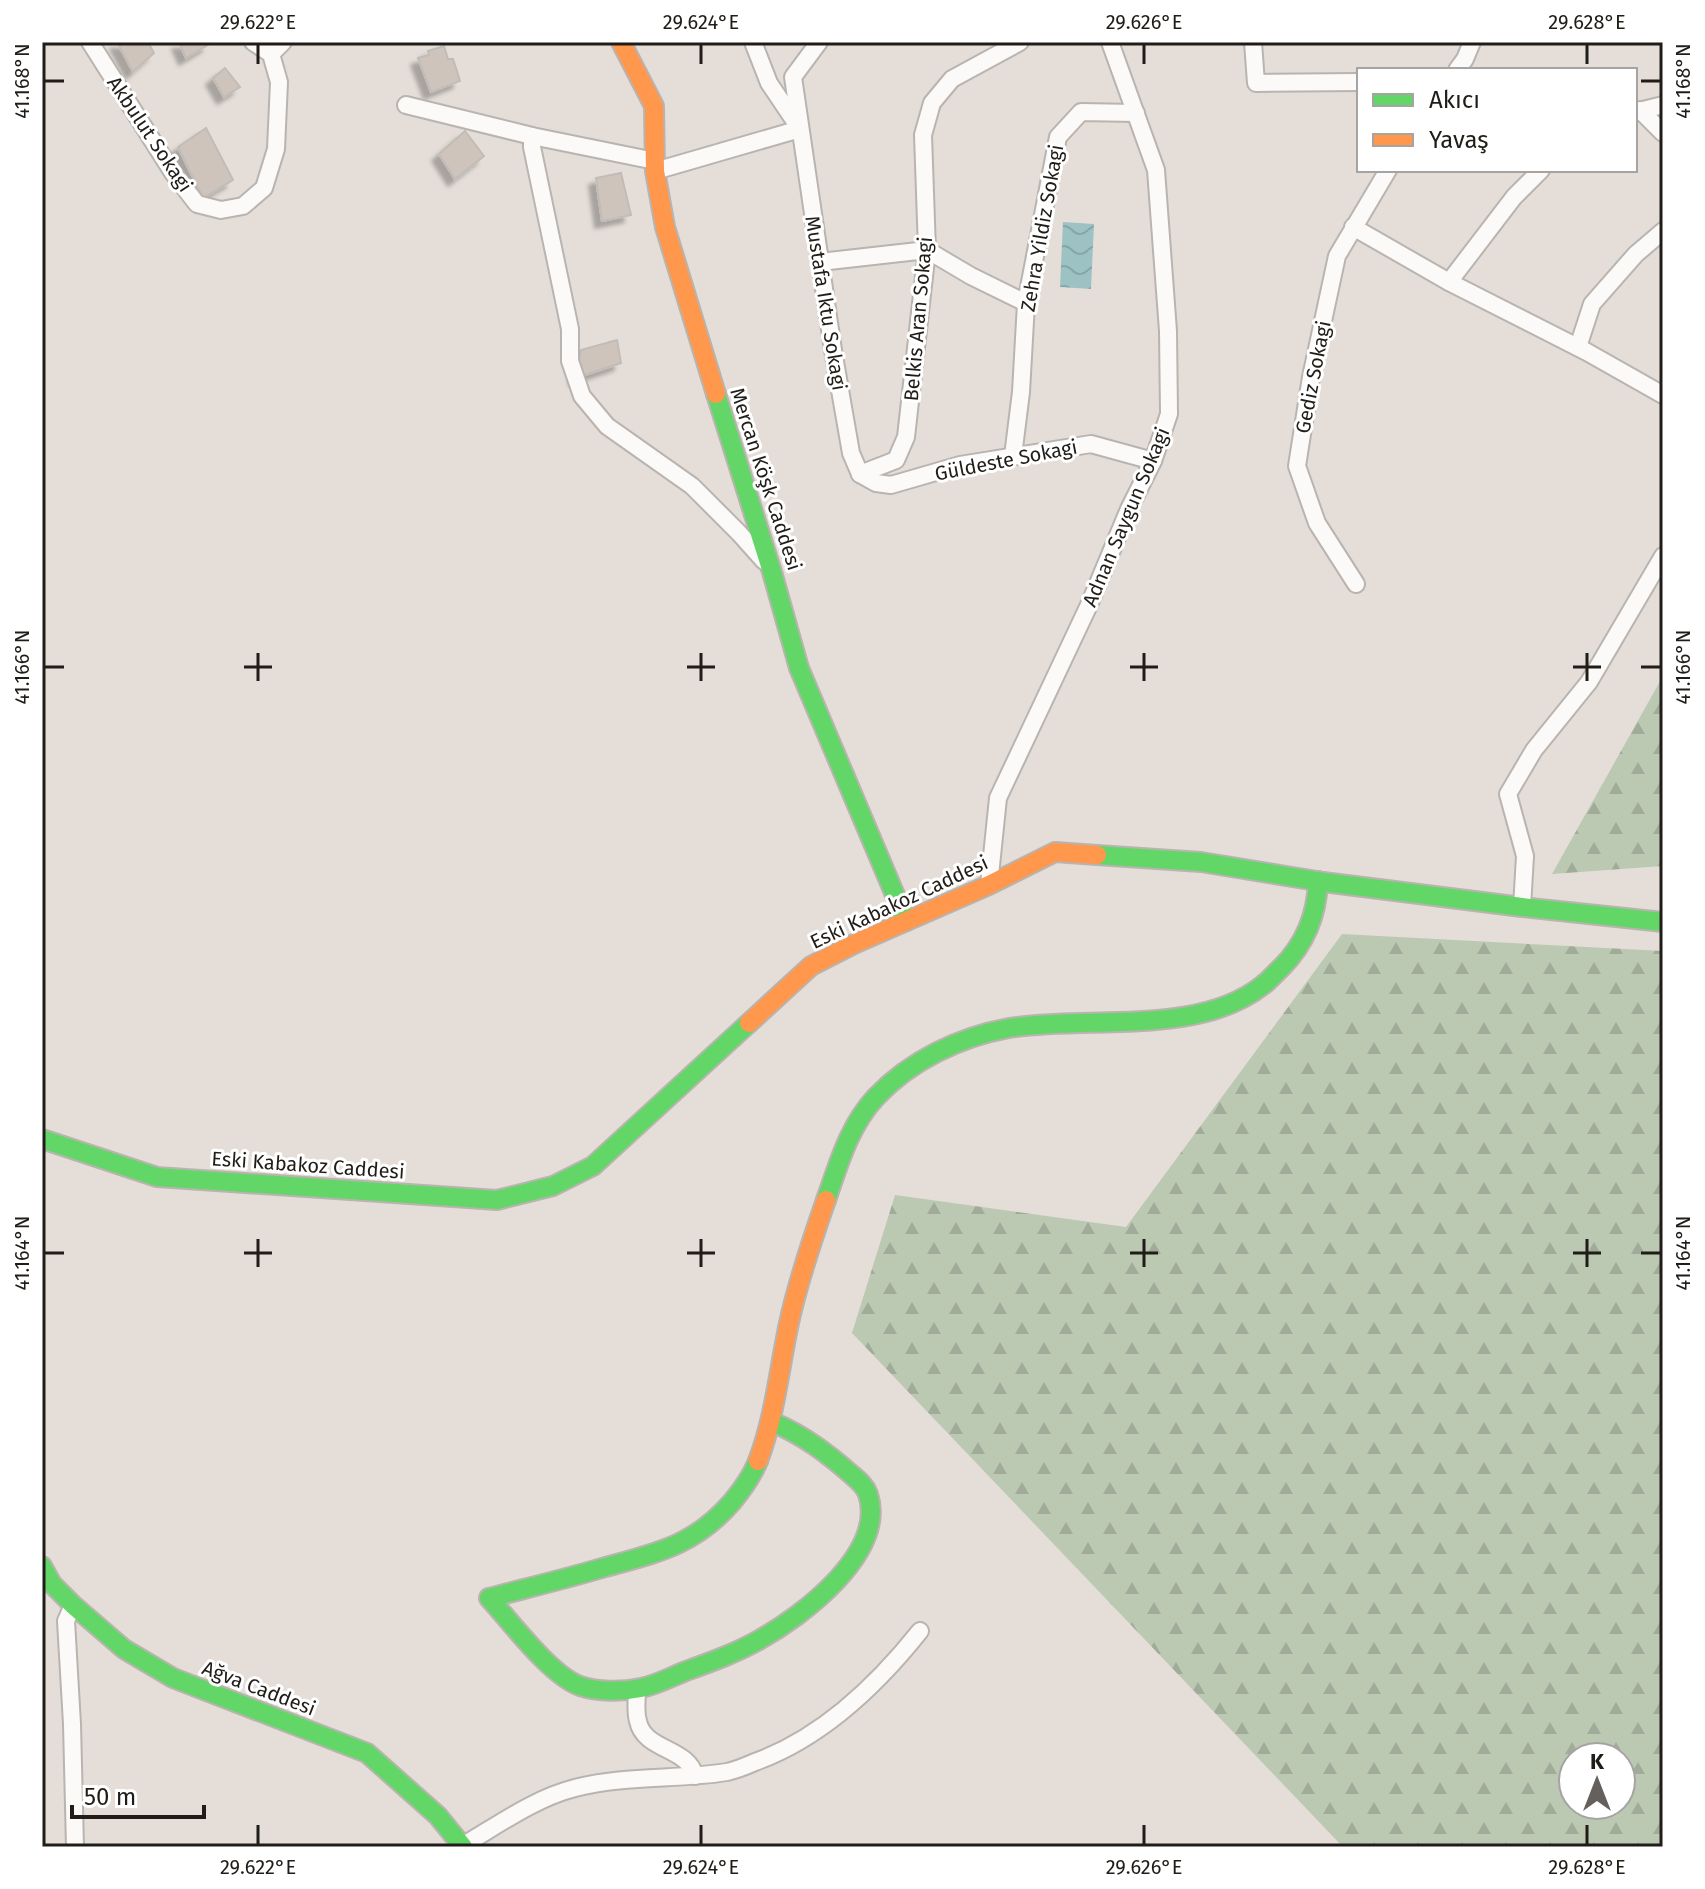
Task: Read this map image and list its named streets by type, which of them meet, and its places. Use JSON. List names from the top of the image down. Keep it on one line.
{"streets":{"street":["Akbulut Sokagi","Zehra Yildiz Sokagi","Mustafa Iktu Sokagi","Belkis Aran Sokagi","Gediz Sokagi","Güldeste Sokagi","Mercan Köşk Caddesi","Adnan Saygun Sokagi","Eski Kabakoz Caddesi","Ağva Caddesi"]},"crossings":[["Zehra Yildiz Sokagi","Güldeste Sokagi"],["Zehra Yildiz Sokagi","Adnan Saygun Sokagi"],["Mustafa Iktu Sokagi","Belkis Aran Sokagi"],["Mustafa Iktu Sokagi","Güldeste Sokagi"],["Belkis Aran Sokagi","Güldeste Sokagi"],["Güldeste Sokagi","Adnan Saygun Sokagi"],["Mercan Köşk Caddesi","Eski Kabakoz Caddesi"],["Adnan Saygun Sokagi","Eski Kabakoz Caddesi"]],"legend":["Akıcı","Yavaş"],"scale_bar":"50 m","north":"top","coordinates":["29.622°E","29.624°E","29.626°E","29.628°E","41.168°N","41.166°N","41.164°N"]}
